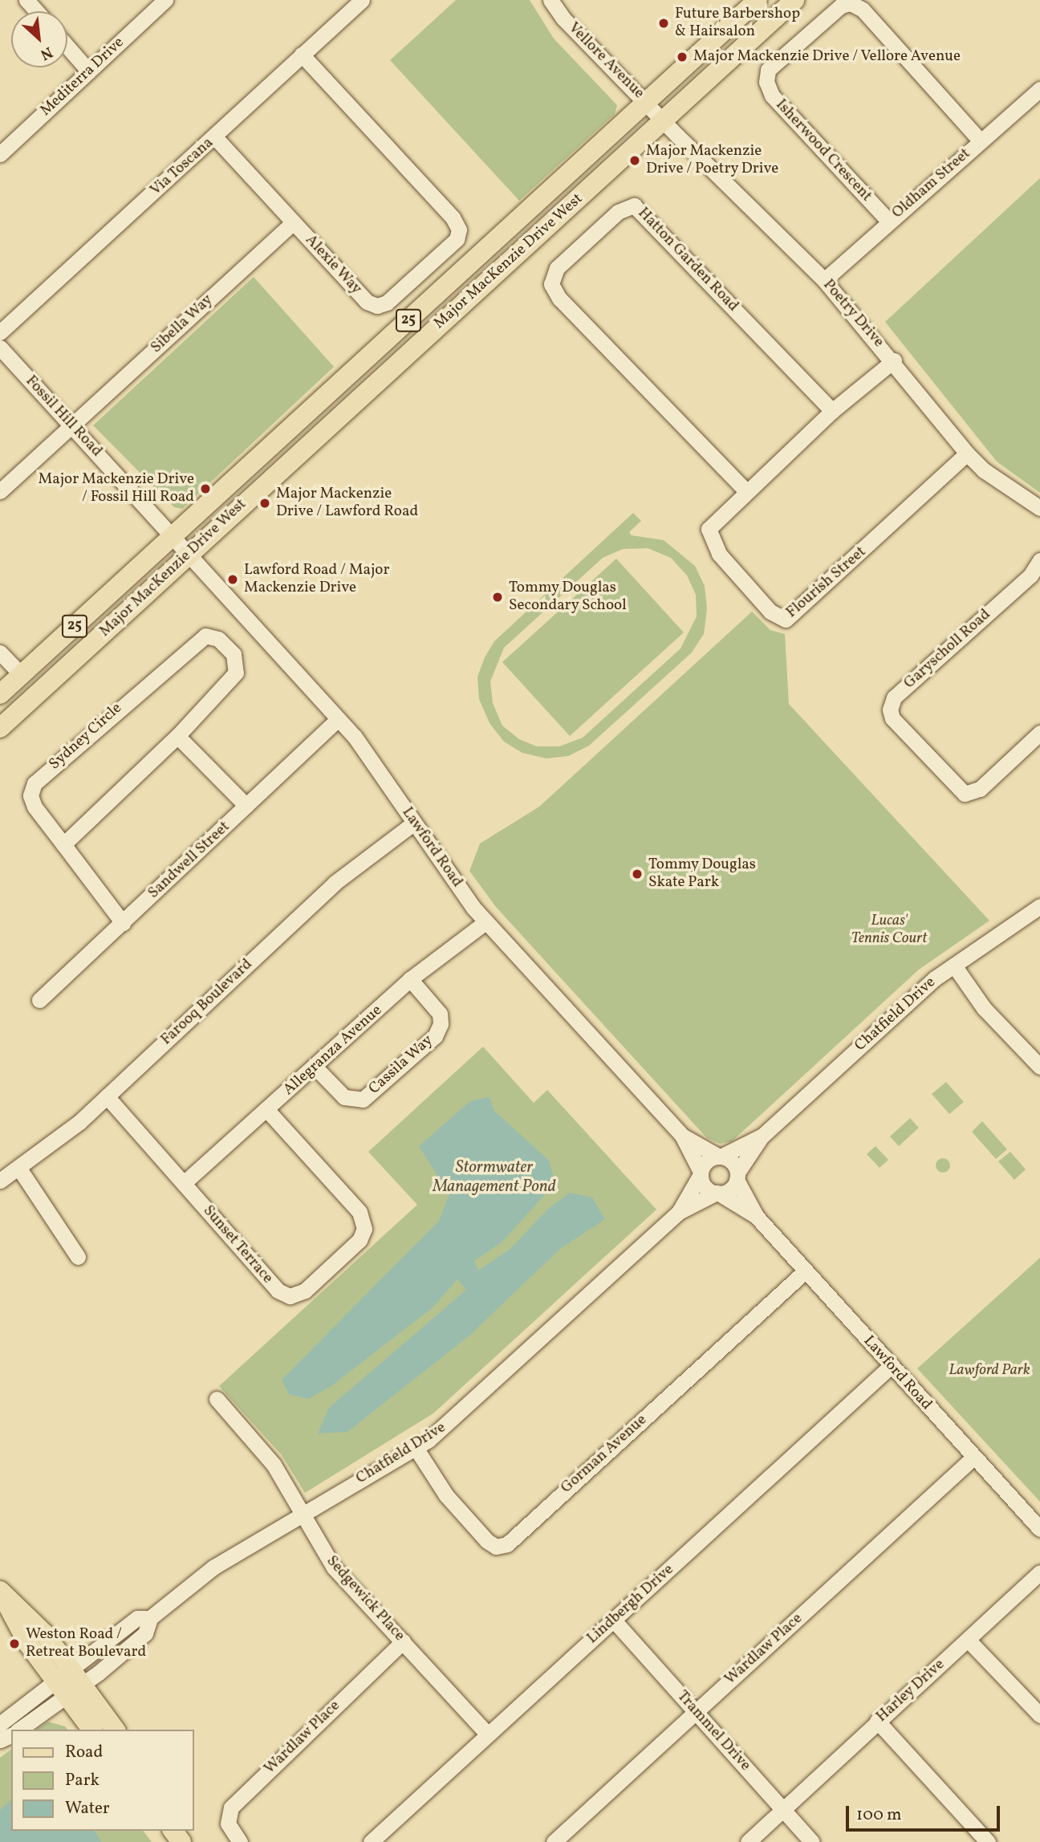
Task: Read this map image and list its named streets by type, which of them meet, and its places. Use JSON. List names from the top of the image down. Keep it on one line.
{"streets":{"main road":["Major MacKenzie Drive West","25"],"street":["Vellore Avenue","Mediterra Drive","Isherwood Crescent","Via Toscana","Oldham Street","Hatton Garden Road","Alexie Way","Poetry Drive","Sibella Way","Fossil Hill Road","Flourish Street","Garyscholl Road","Sydney Circle","Lawford Road","Sandwell Street","Farooq Boulevard","Chatfield Drive","Allegranza Avenue","Cassila Way","Sunset Terrace","Gorman Avenue","Sedgewick Place","Lindbergh Drive","Wardlaw Place","Harley Drive","Trammel Drive"]},"crossings":[["Vellore Avenue","Major MacKenzie Drive West"],["Vellore Avenue","Poetry Drive"],["Isherwood Crescent","Oldham Street"],["Via Toscana","Alexie Way"],["Oldham Street","Poetry Drive"],["Hatton Garden Road","Flourish Street"],["Major MacKenzie Drive West","Poetry Drive"],["Major MacKenzie Drive West","Fossil Hill Road"],["Major MacKenzie Drive West","Lawford Road"],["Alexie Way","Sibella Way"],["Poetry Drive","Flourish Street"],["Sibella Way","Fossil Hill Road"],["Fossil Hill Road","Lawford Road"],["Lawford Road","Sandwell Street"],["Lawford Road","Farooq Boulevard"],["Lawford Road","Chatfield Drive"],["Lawford Road","Allegranza Avenue"],["Lawford Road","Gorman Avenue"],["Lawford Road","Lindbergh Drive"],["Lawford Road","Wardlaw Place"],["Farooq Boulevard","Sunset Terrace"],["Chatfield Drive","Gorman Avenue"],["Chatfield Drive","Sedgewick Place"],["Allegranza Avenue","Cassila Way"],["Allegranza Avenue","Sunset Terrace"],["Sedgewick Place","Lindbergh Drive"],["Sedgewick Place","Wardlaw Place"],["Lindbergh Drive","Trammel Drive"],["Wardlaw Place","Trammel Drive"],["Harley Drive","Trammel Drive"]],"water":["Stormwater Management Pond"],"parks":["Lucas' Tennis Court","Lawford Park"],"places":["Future Barbershop & Hairsalon","Major Mackenzie Drive / Vellore Avenue","Major Mackenzie Drive / Poetry Drive","Major Mackenzie Drive / Fossil Hill Road","Major Mackenzie Drive / Lawford Road","Lawford Road / Major Mackenzie Drive","Tommy Douglas Secondary School","Tommy Douglas Skate Park","Weston Road / Retreat Boulevard"],"legend":["Road","Park","Water"],"scale_bar":"100 m","north":"bottom right"}
